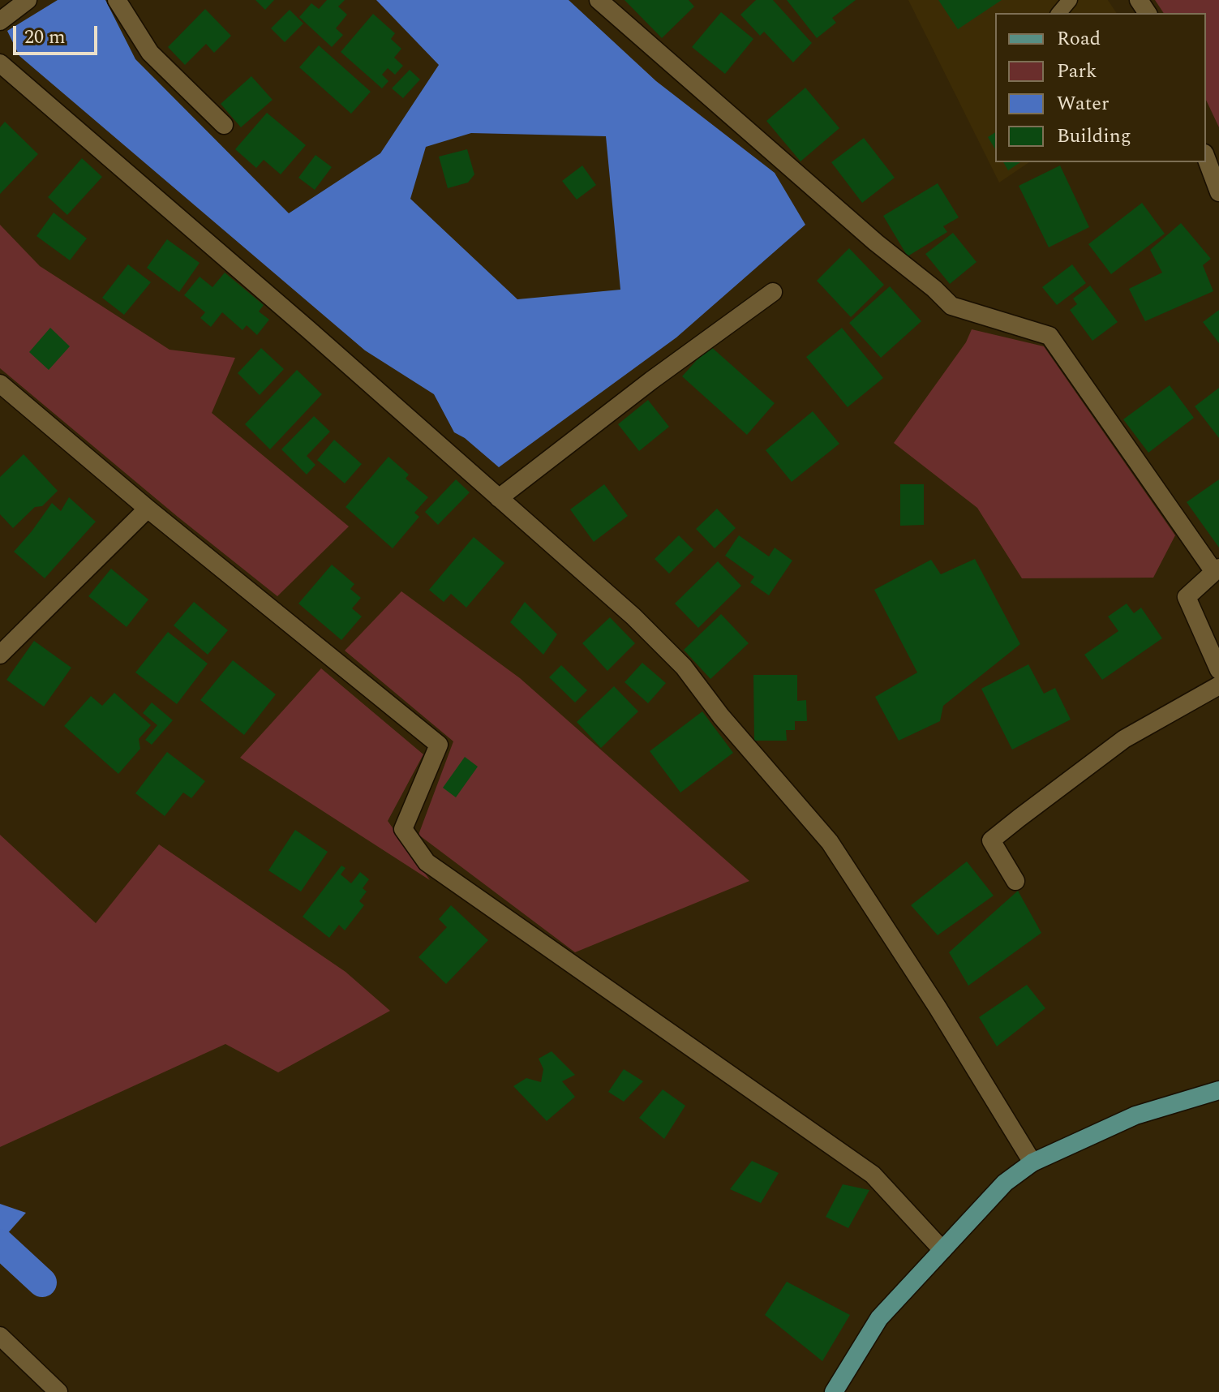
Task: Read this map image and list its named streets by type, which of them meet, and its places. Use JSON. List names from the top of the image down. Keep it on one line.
{"legend":["Road","Park","Water","Building"],"scale_bar":"20 m"}
